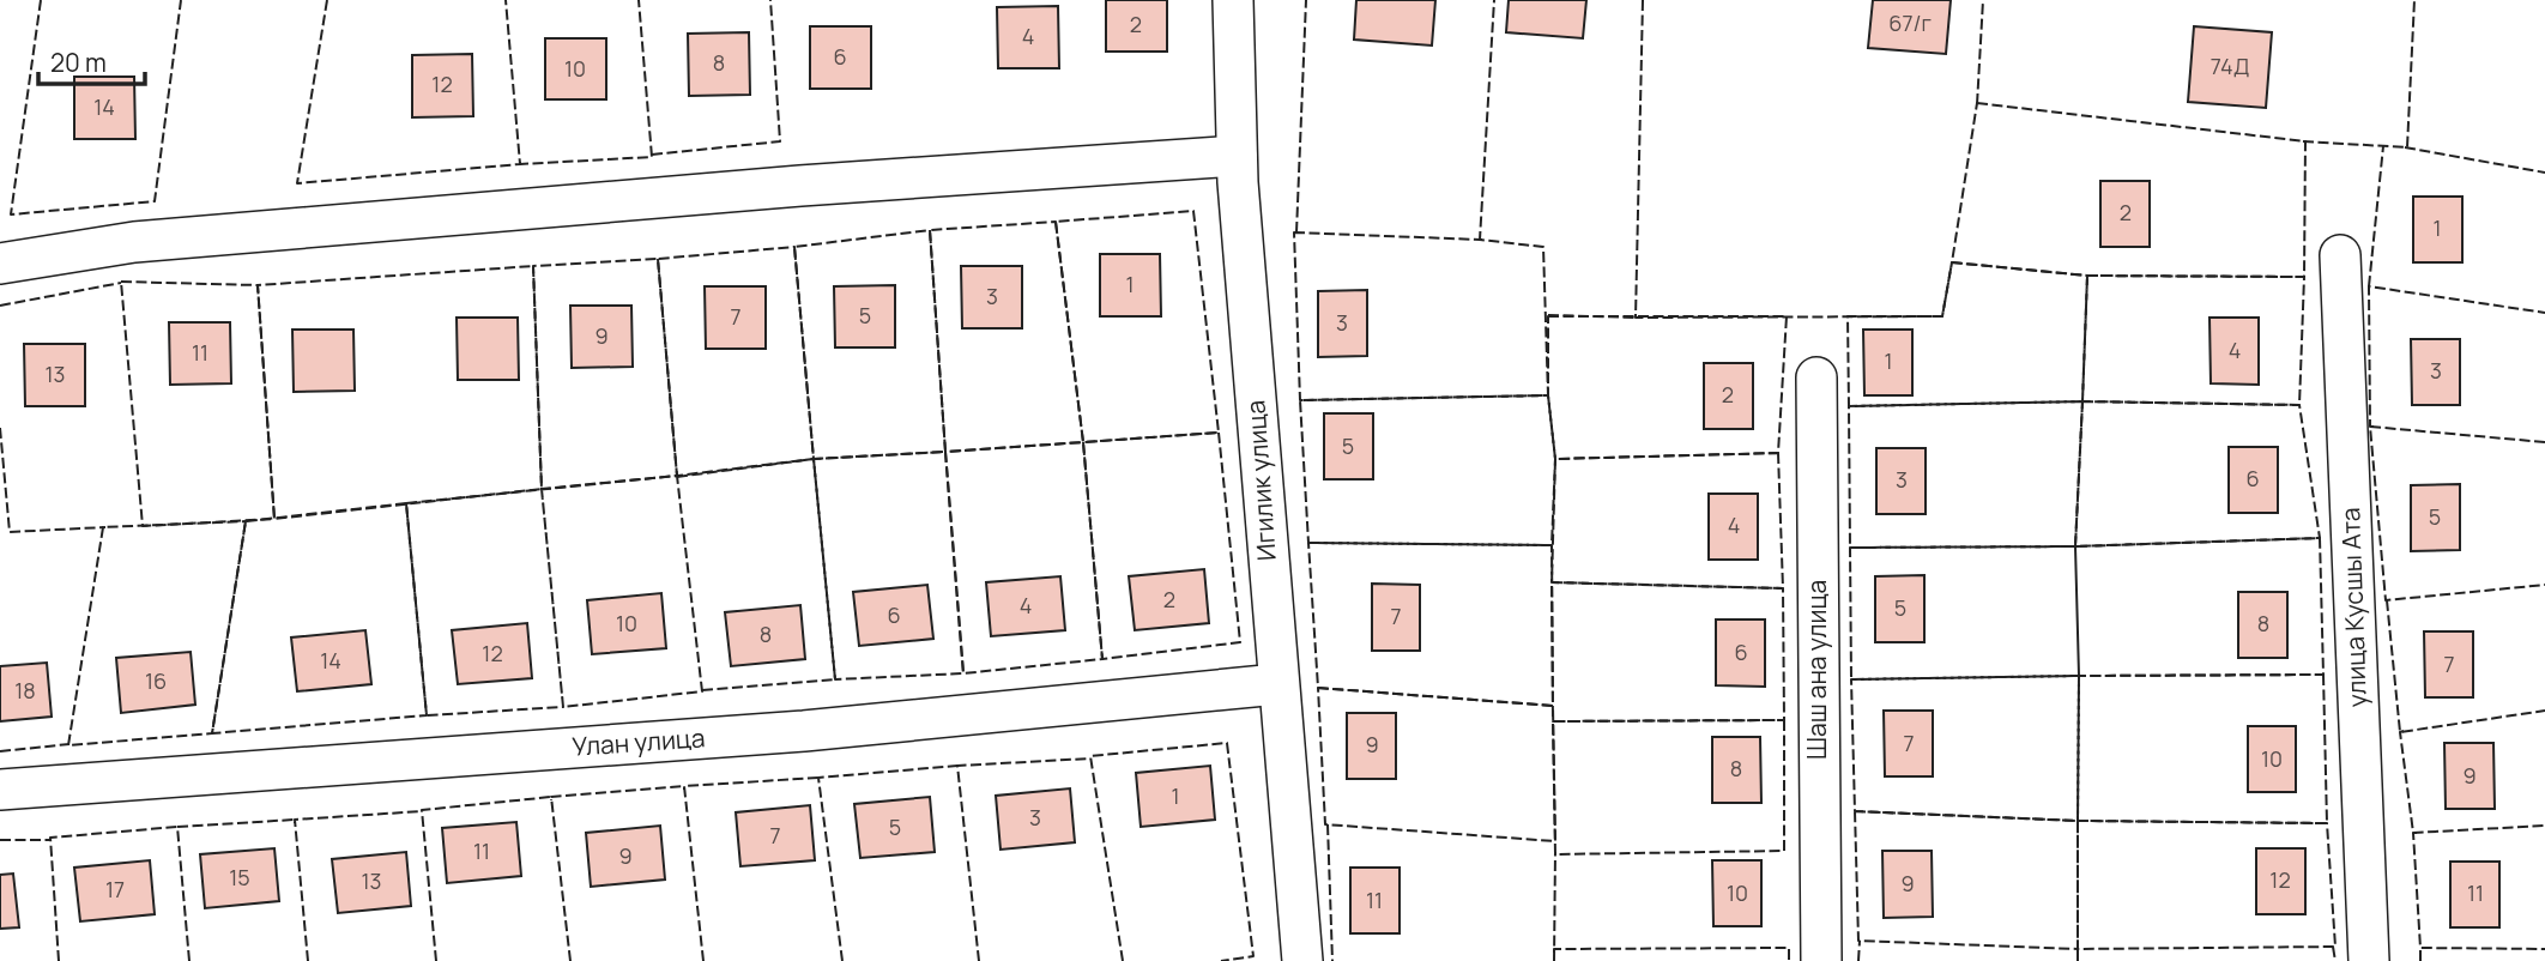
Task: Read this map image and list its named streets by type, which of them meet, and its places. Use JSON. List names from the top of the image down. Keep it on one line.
{"streets":{"street":["Игилик улица","улица Кусшы Ата","Шаш ана улица","Улан улица"]},"crossings":[["Игилик улица","Улан улица"]],"house_numbers":["67/г","2","4","6","8","74Д","10","12","14","2","1","1","3","5","7","3","9","4","11","1","3","13","2","5","6","3","5","4","2","4","5","6","7","10","8","8","6","12","14","7","16","18","7","9","10","8","9","1","3","5","7","11","9","15","12","13","9","17","10","11","11"],"scale_bar":"20 m"}
